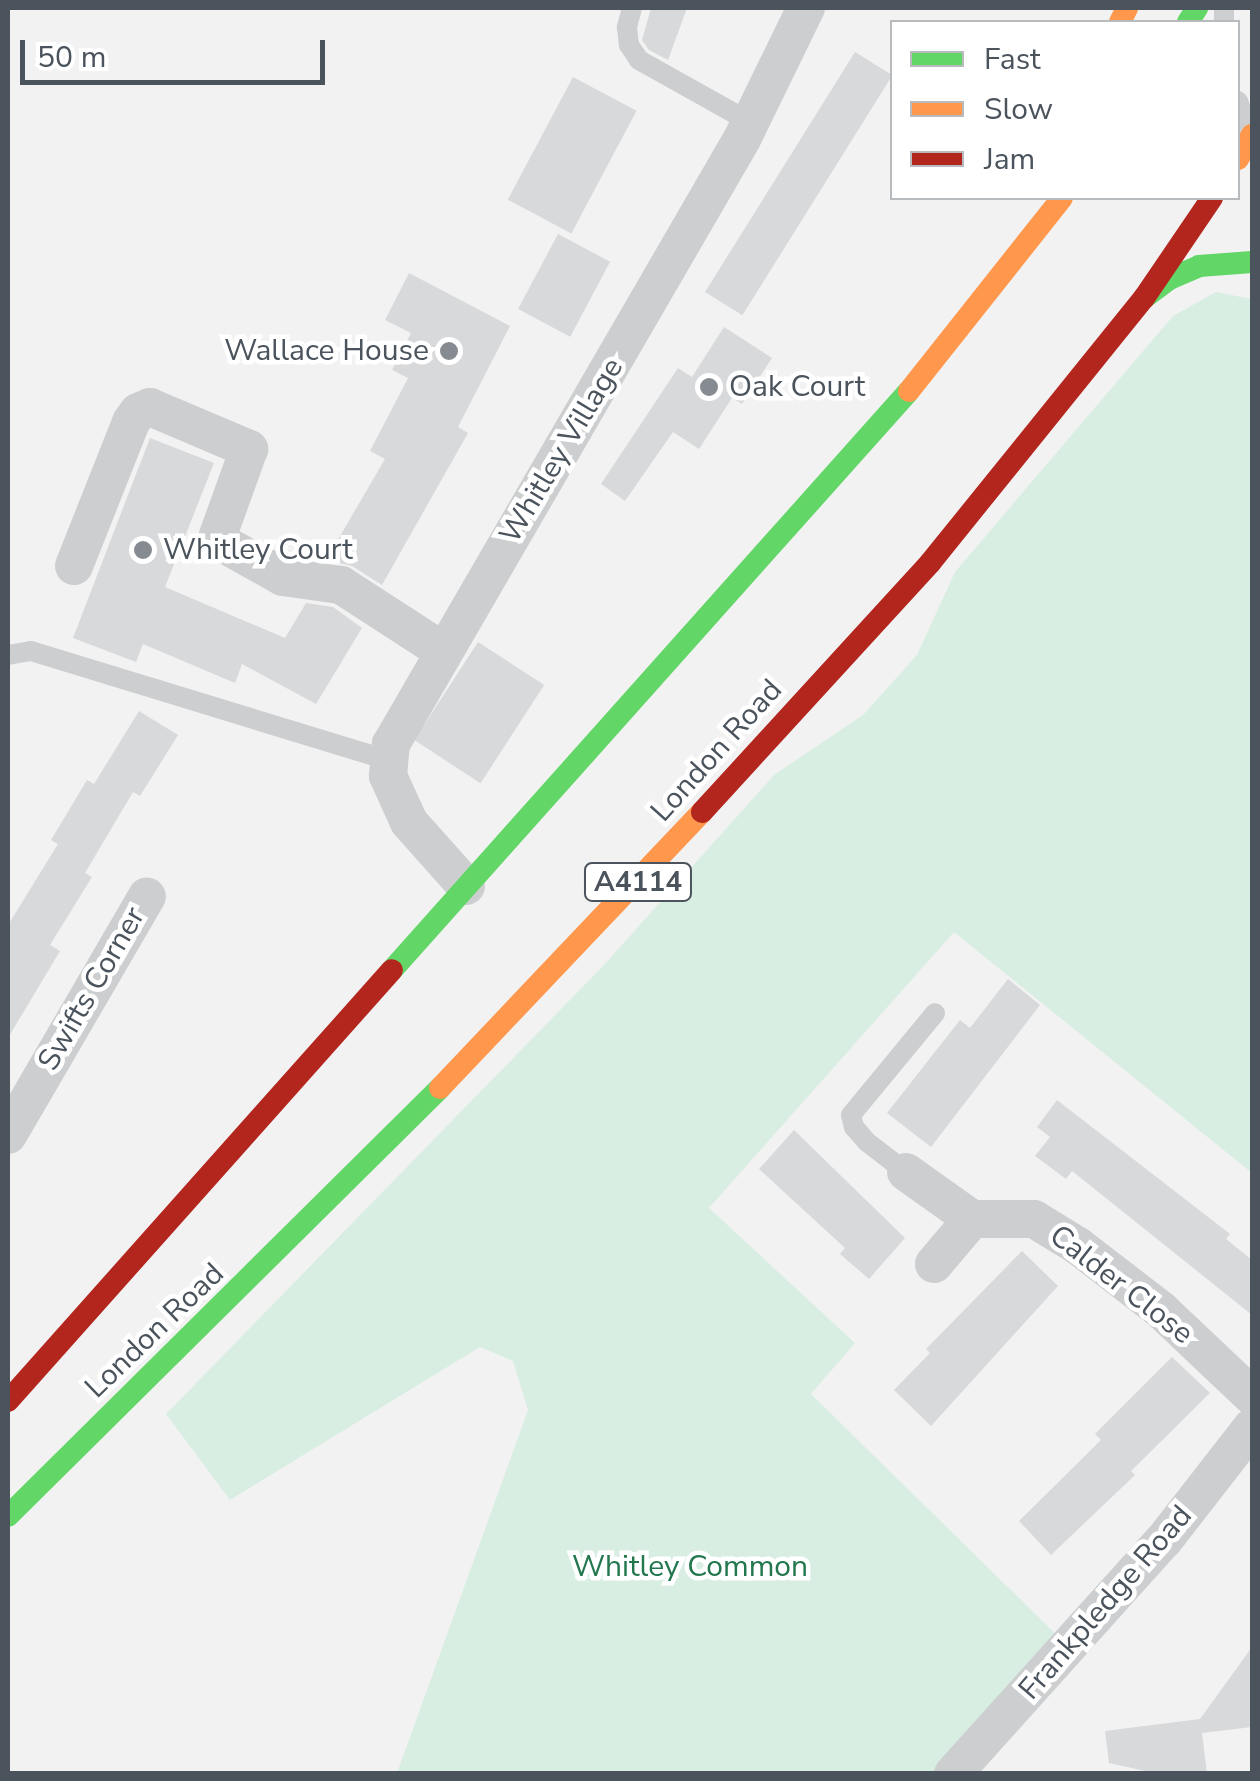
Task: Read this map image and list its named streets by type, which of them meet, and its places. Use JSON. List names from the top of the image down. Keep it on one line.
{"streets":{"main road":["London Road","A4114"],"street":["Whitley Village","Swifts Corner","Calder Close","Frankpledge Road"]},"parks":["Whitley Common"],"places":["Wallace House","Oak Court","Whitley Court"],"legend":["Fast","Slow","Jam"],"scale_bar":"50 m"}
